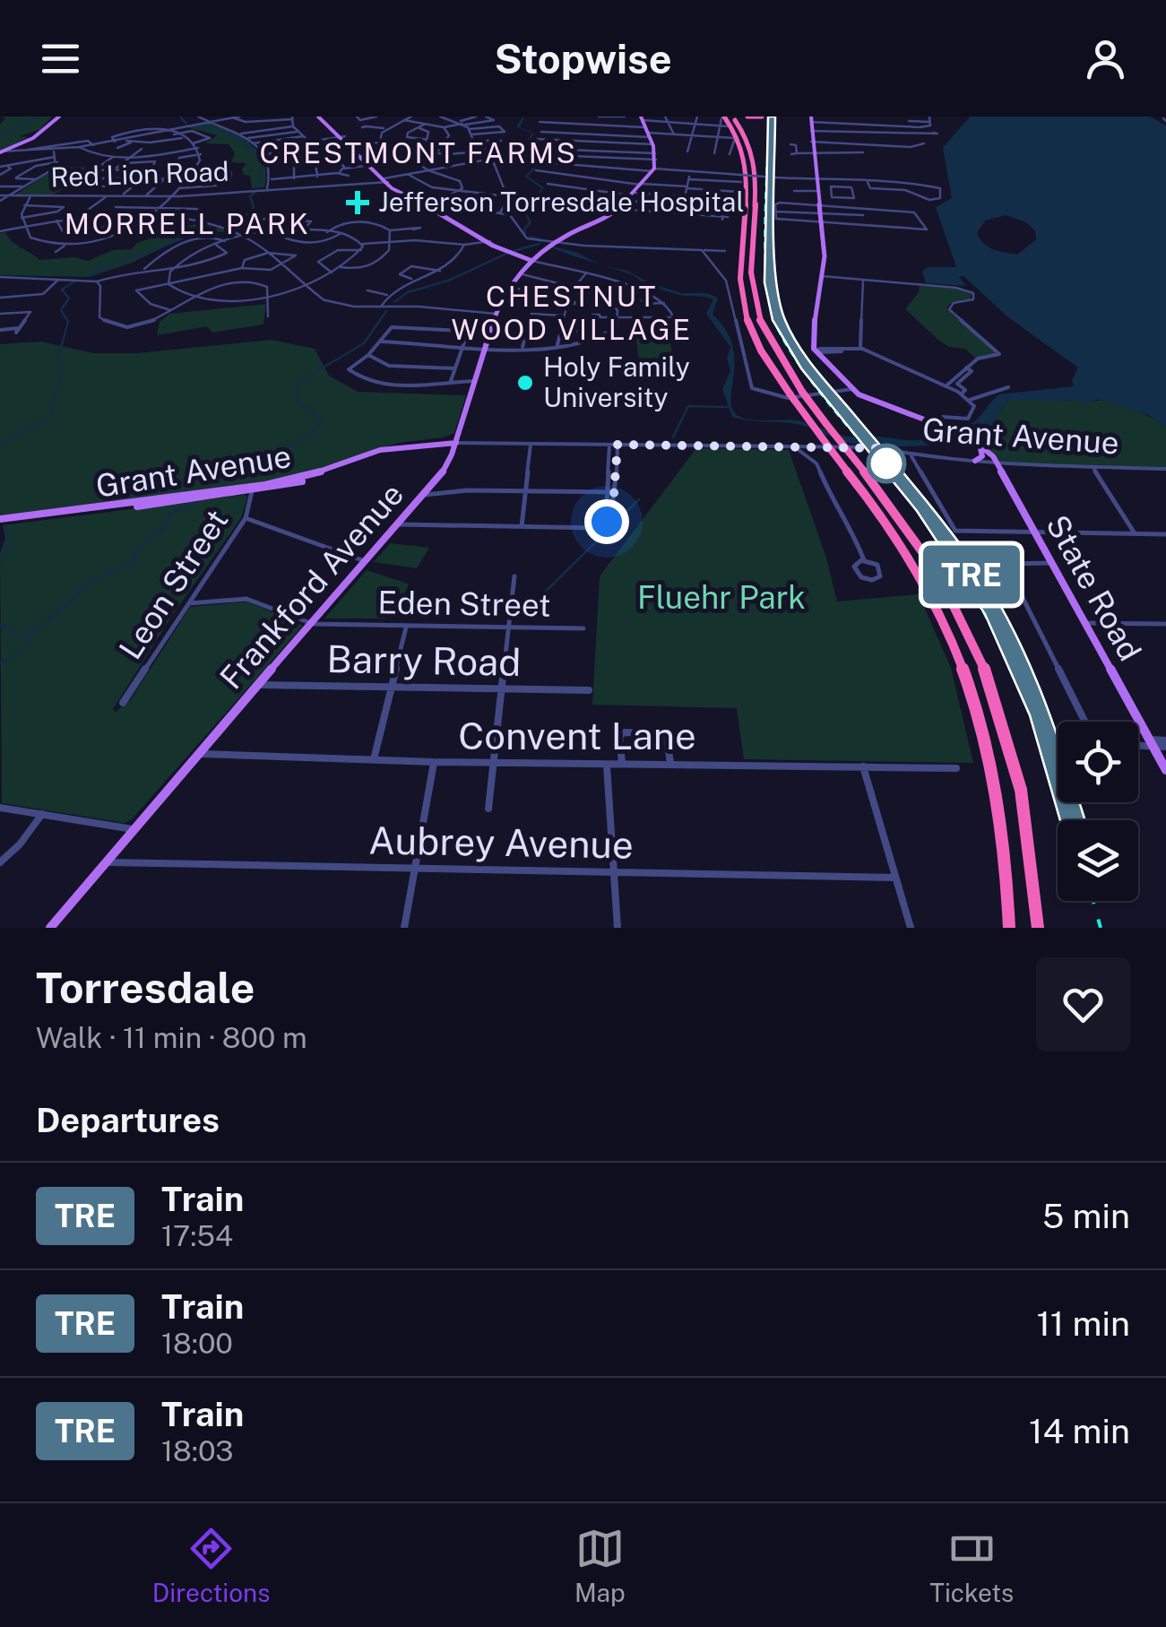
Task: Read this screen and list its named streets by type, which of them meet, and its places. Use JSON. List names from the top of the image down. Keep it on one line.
{"streets":{"main road":["Grant Avenue","Frankford Avenue","State Road"],"street":["Red Lion Road","Leon Street","Eden Street","Barry Road","Convent Lane","Aubrey Avenue"]},"crossings":[["Grant Avenue","Leon Street"],["Grant Avenue","Frankford Avenue"],["Grant Avenue","State Road"],["Leon Street","Eden Street"],["Frankford Avenue","Eden Street"],["Frankford Avenue","Barry Road"],["Frankford Avenue","Convent Lane"],["Frankford Avenue","Aubrey Avenue"]],"districts":["CRESTMONT FARMS","MORRELL PARK","CHESTNUT WOOD VILLAGE"],"parks":["Fluehr Park"],"places":{"health":["Jefferson Torresdale Hospital"],"other":["Holy Family University"]},"page":{"header":"Stopwise","on_map":"TRE","heading":[["Torresdale","Walk · 11 min · 800 m"],"Departures"],"list":[{"mark":"TRE","name":"Train","note":"17:54","value":"5 min"},{"mark":"TRE","name":"Train","note":"18:00","value":"11 min"},{"mark":"TRE","name":"Train","note":"18:03","value":"14 min"}],"tabs":["Directions","Map","Tickets"]}}
